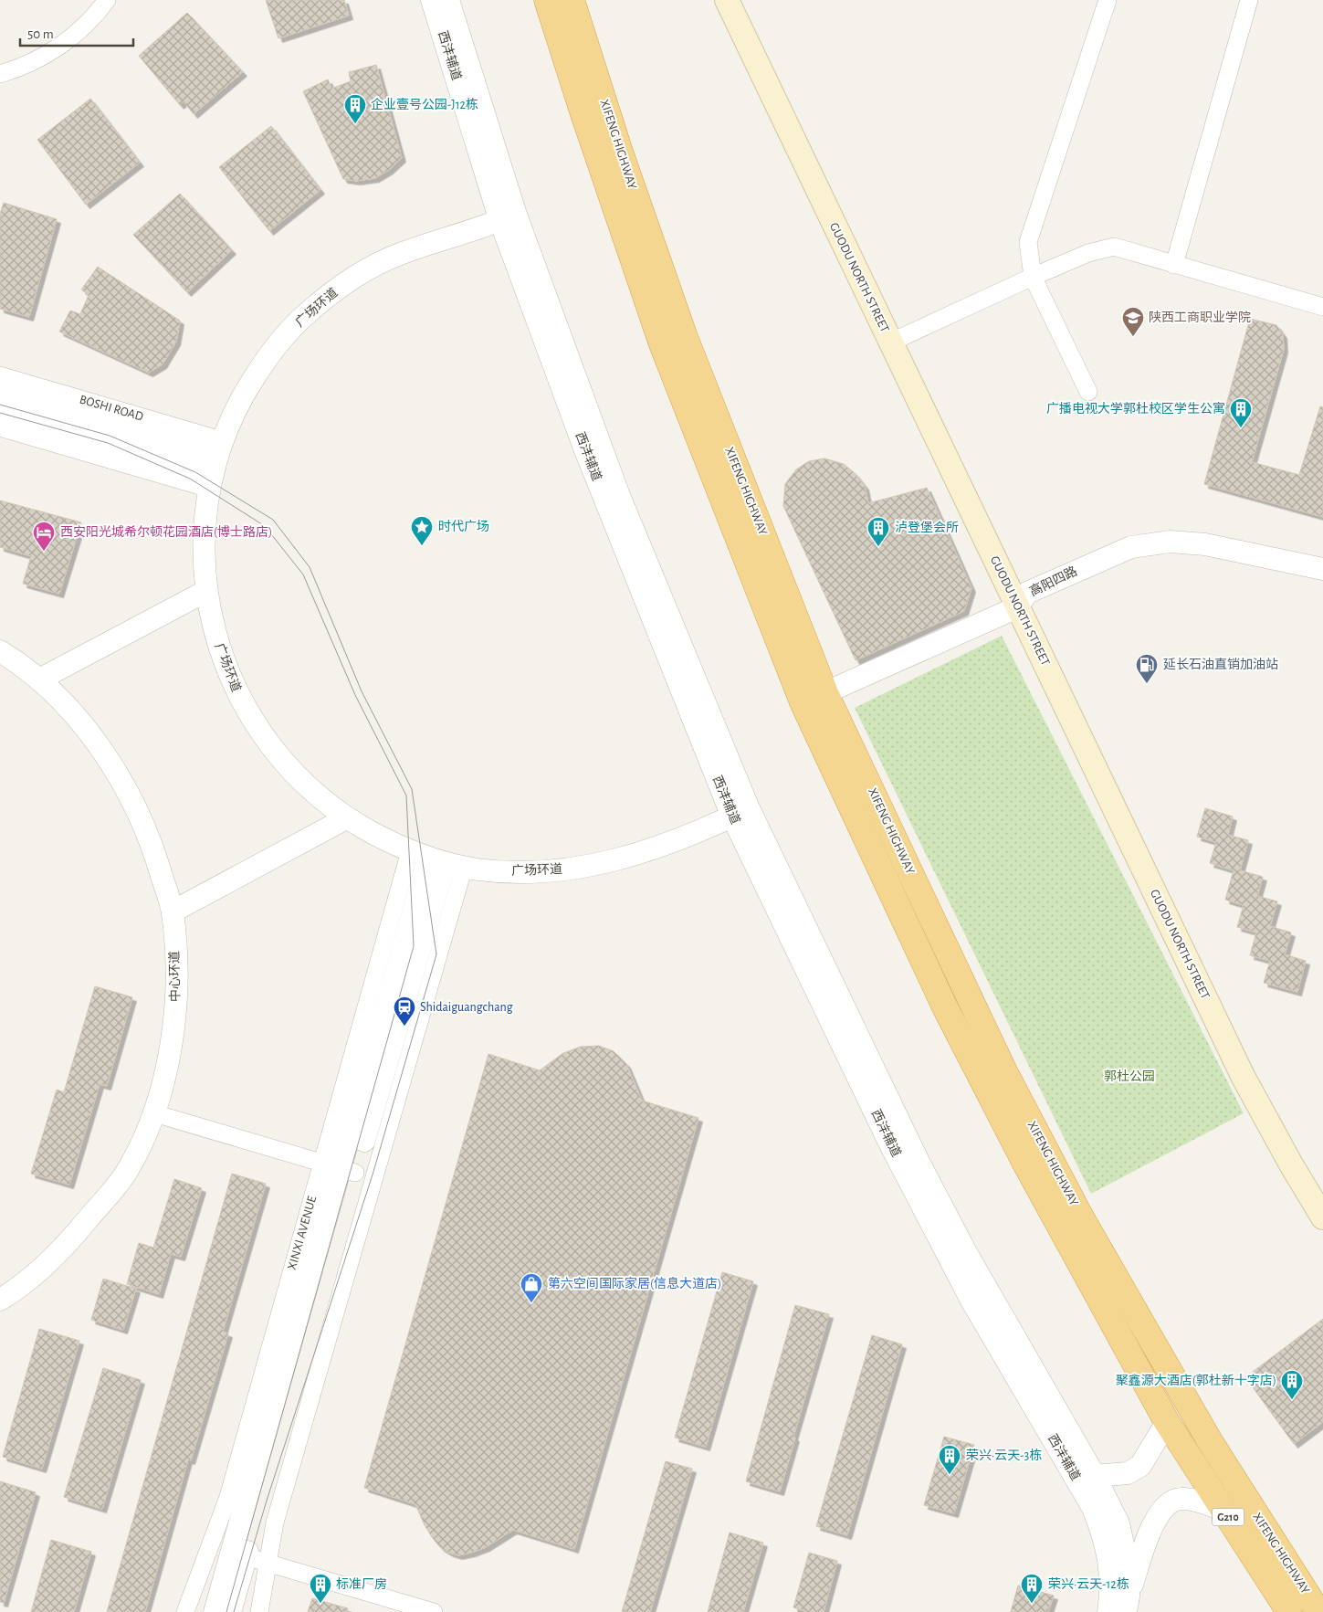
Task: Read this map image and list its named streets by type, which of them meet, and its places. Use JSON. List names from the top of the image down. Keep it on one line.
{"streets":{"highway":["XIFENG HIGHWAY","G210"],"main road":["GUODU NORTH STREET"],"street":["西沣辅道","广场环道","BOSHI ROAD","高阳四路","中心环道","XINXI AVENUE"]},"crossings":[["西沣辅道","广场环道"],["XIFENG HIGHWAY","高阳四路"],["GUODU NORTH STREET","高阳四路"],["广场环道","BOSHI ROAD"],["广场环道","XINXI AVENUE"]],"parks":["郭杜公园"],"places":{"building":["企业壹号公园-J12栋","广播电视大学郭杜校区学生公寓","泸登堡会所","聚鑫源大酒店(郭杜新十字店)","荣兴·云天-3栋","标准厂房","荣兴·云天-12栋"],"school or university":["陕西工商职业学院"],"place":["时代广场"],"hotel":["西安阳光城希尔顿花园酒店(博士路店)"],"fuel station":["延长石油直销加油站"],"station":["Shidaiguangchang"],"shop":["第六空间国际家居(信息大道店)"]},"scale_bar":"50 m"}
